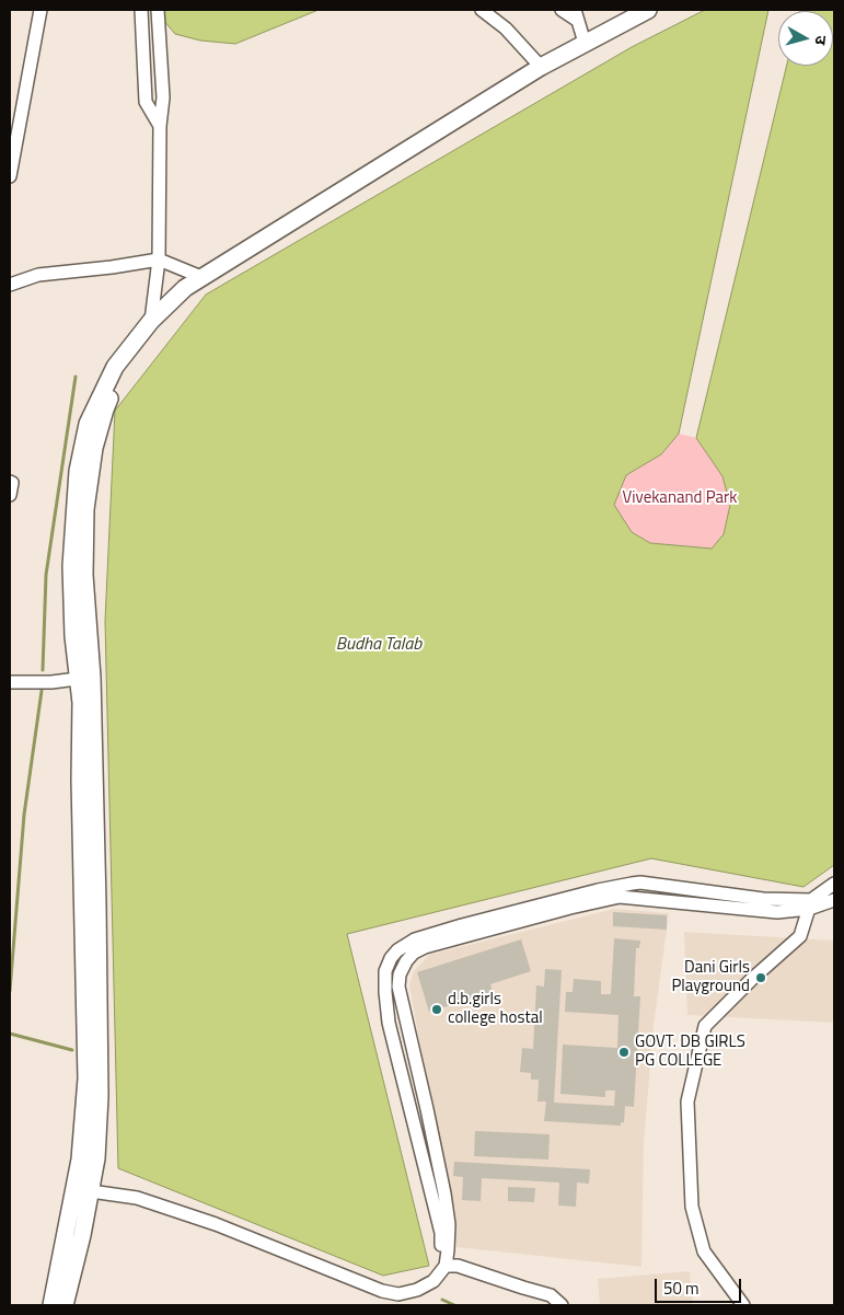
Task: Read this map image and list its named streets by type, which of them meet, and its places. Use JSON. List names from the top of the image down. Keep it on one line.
{"water":["Budha Talab"],"parks":["Vivekanand Park"],"places":["Dani Girls Playground","d.b.girls college hostal","GOVT. DB GIRLS PG COLLEGE"],"scale_bar":"50 m","north":"right"}
